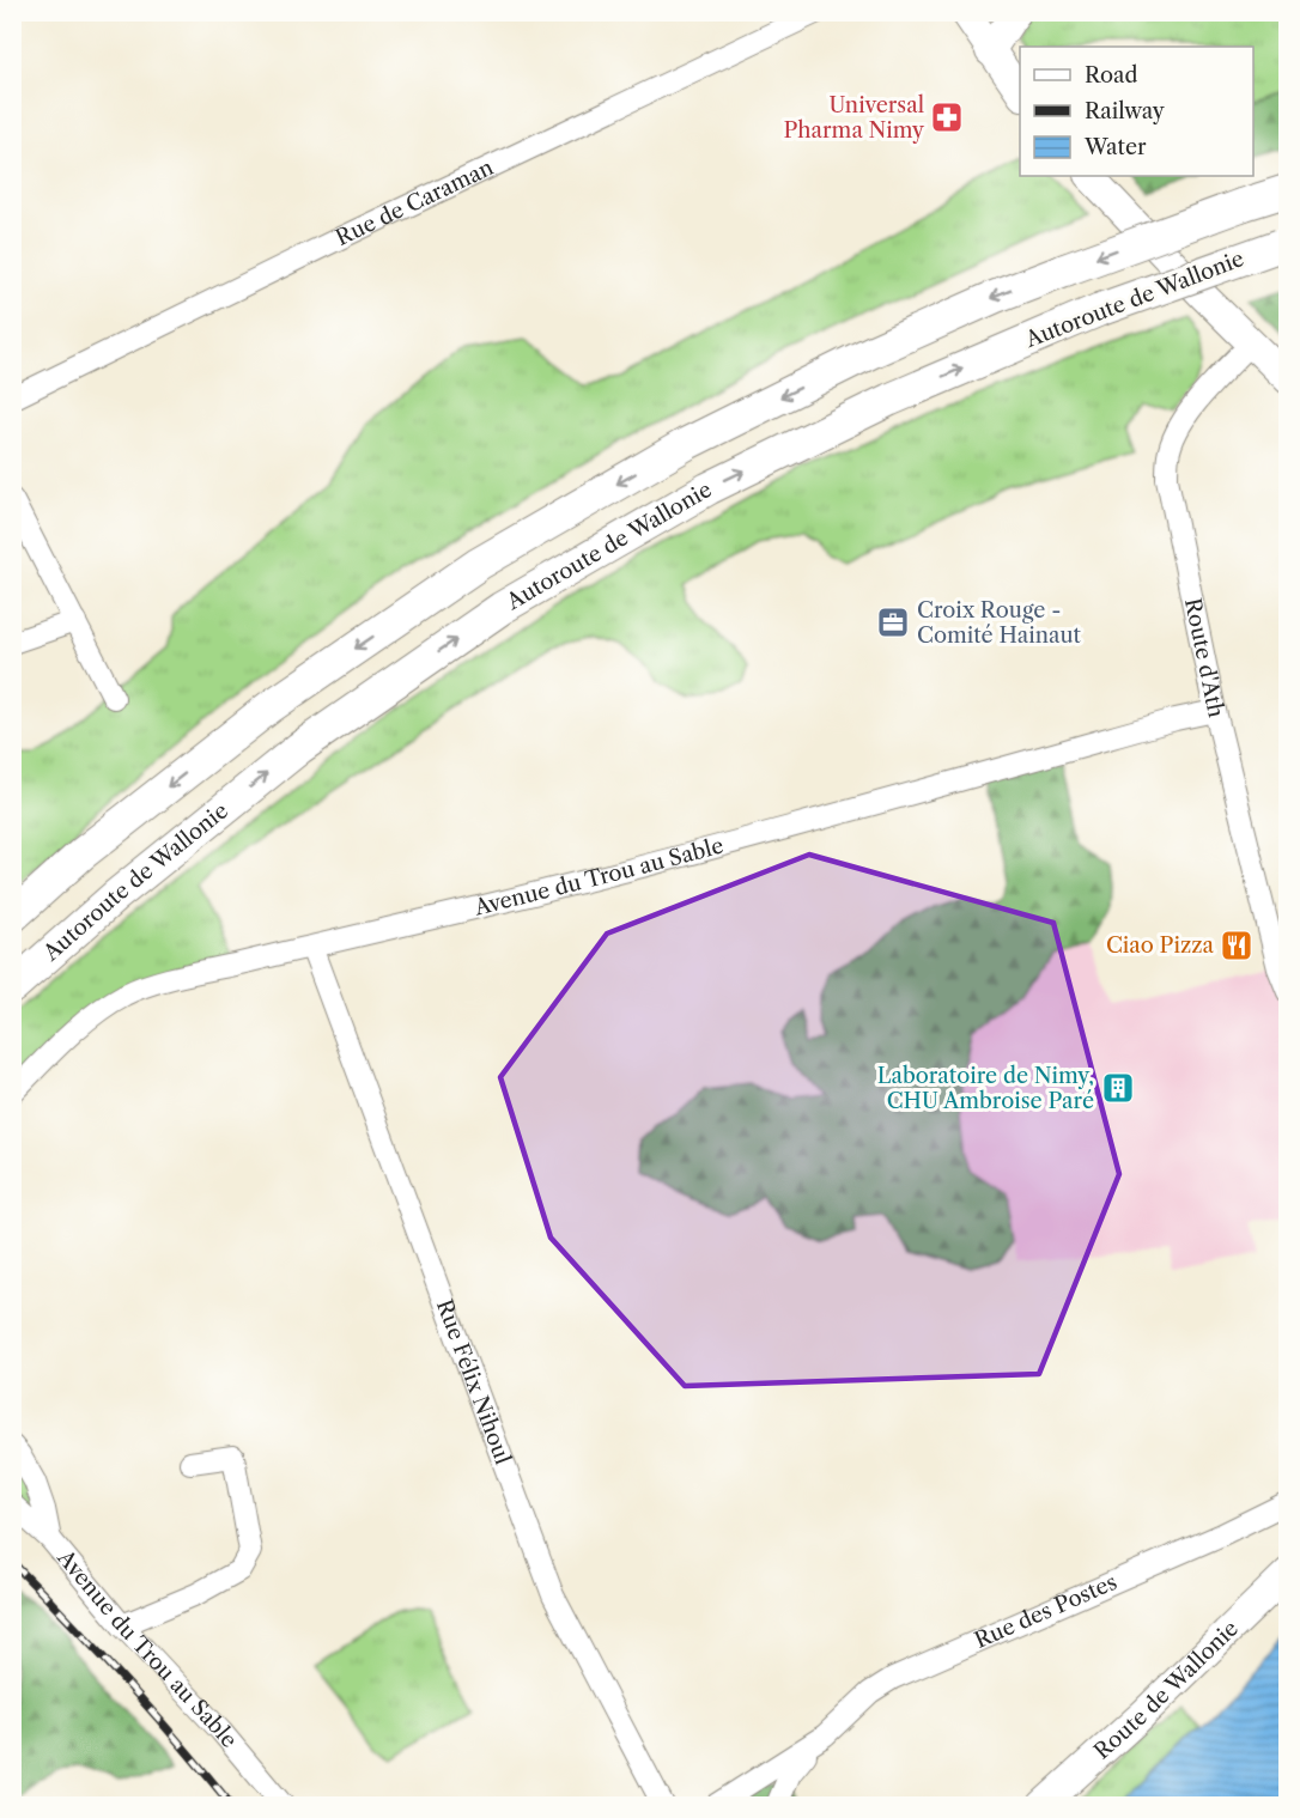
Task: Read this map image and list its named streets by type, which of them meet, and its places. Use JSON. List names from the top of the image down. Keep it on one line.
{"streets":{"highway":["Autoroute de Wallonie"],"main road":["Route de Wallonie"],"street":["Rue de Caraman","Route d'Ath","Avenue du Trou au Sable","Rue Félix Nihoul","Rue des Postes"]},"crossings":[["Route d'Ath","Avenue du Trou au Sable"],["Avenue du Trou au Sable","Rue Félix Nihoul"]],"places":{"pharmacy":["Universal Pharma Nimy"],"office":["Croix Rouge - Comité Hainaut"],"restaurant":["Ciao Pizza"],"building":["Laboratoire de Nimy, CHU Ambroise Paré"]},"legend":["Road","Railway","Water"]}
